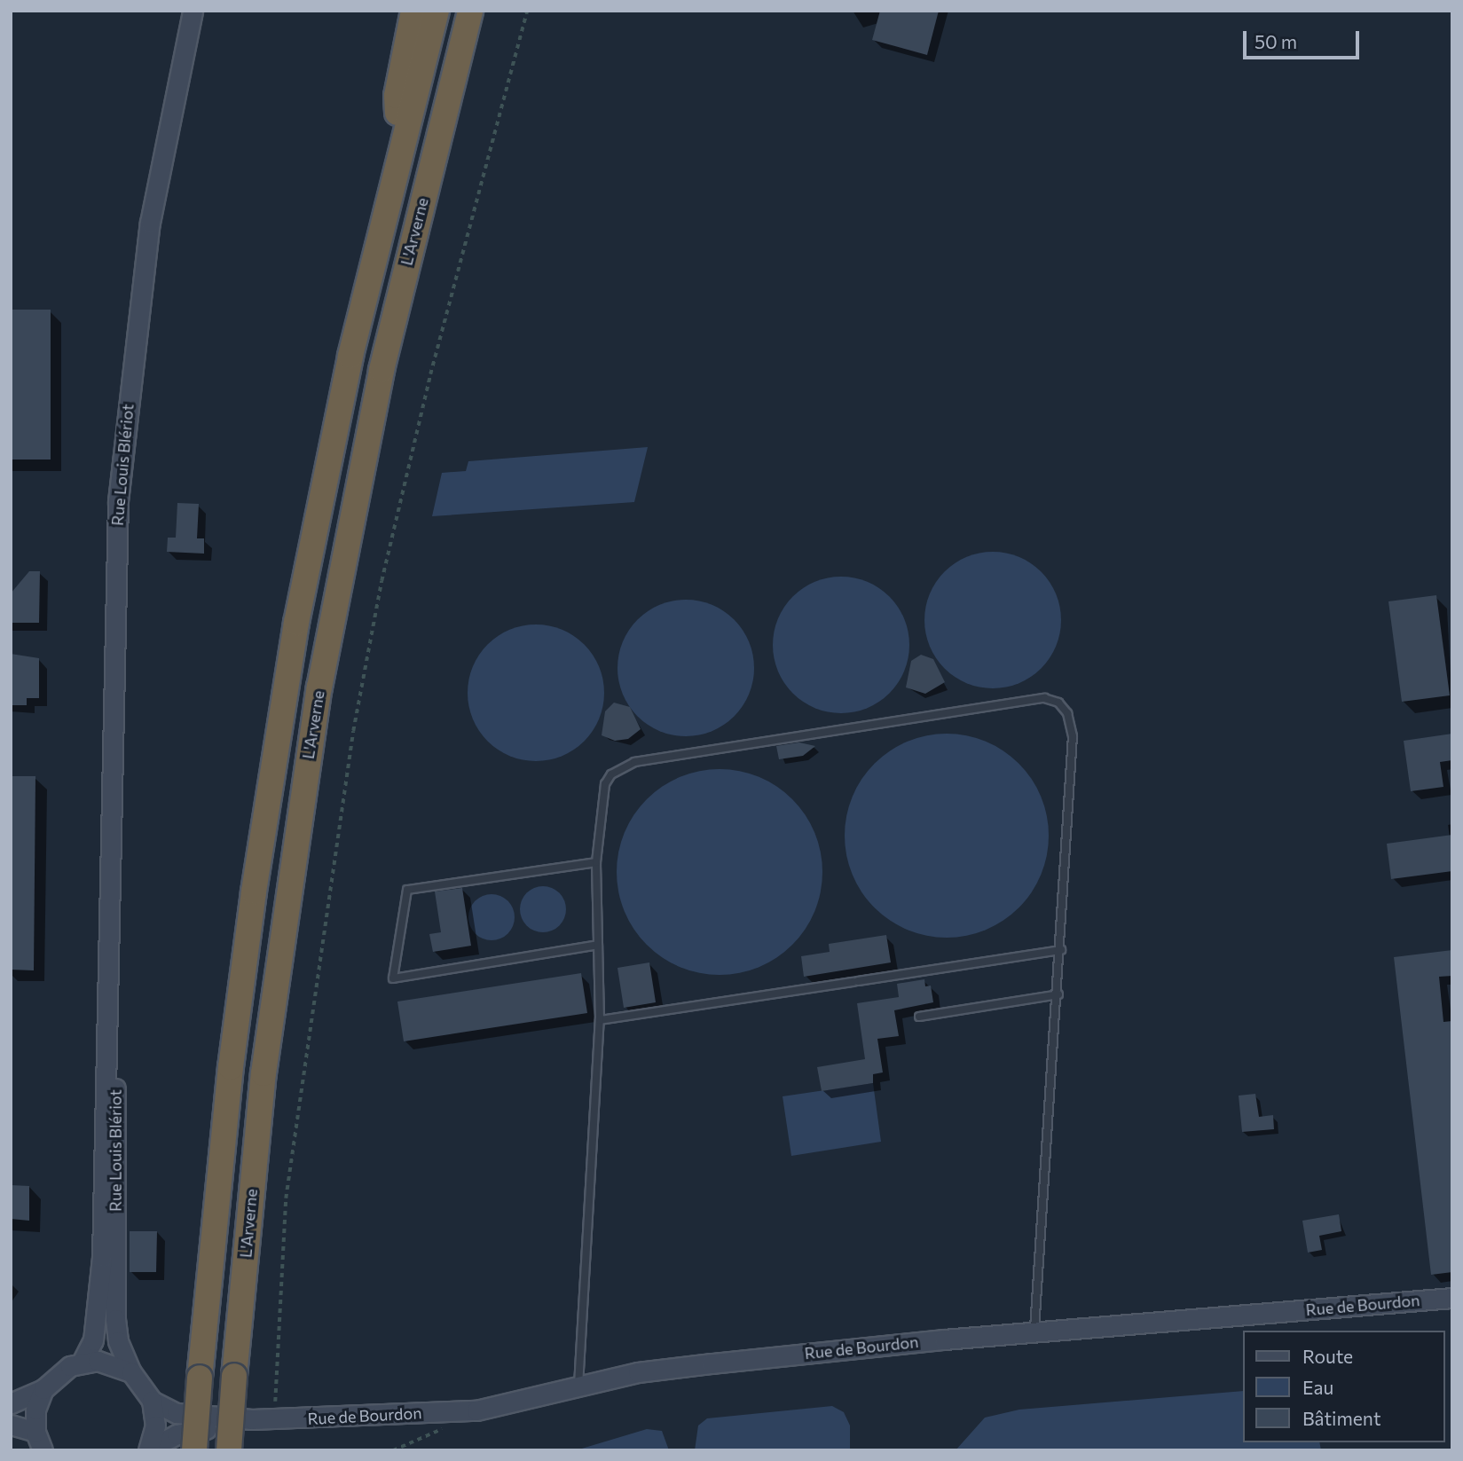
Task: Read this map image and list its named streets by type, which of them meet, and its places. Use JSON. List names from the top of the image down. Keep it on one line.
{"streets":{"highway":["L'Arverne"],"main road":["Rue Louis Blériot","Rue de Bourdon"]},"crossings":[["Rue Louis Blériot","Rue de Bourdon"]],"legend":["Route","Eau","Bâtiment"],"scale_bar":"50 m"}
